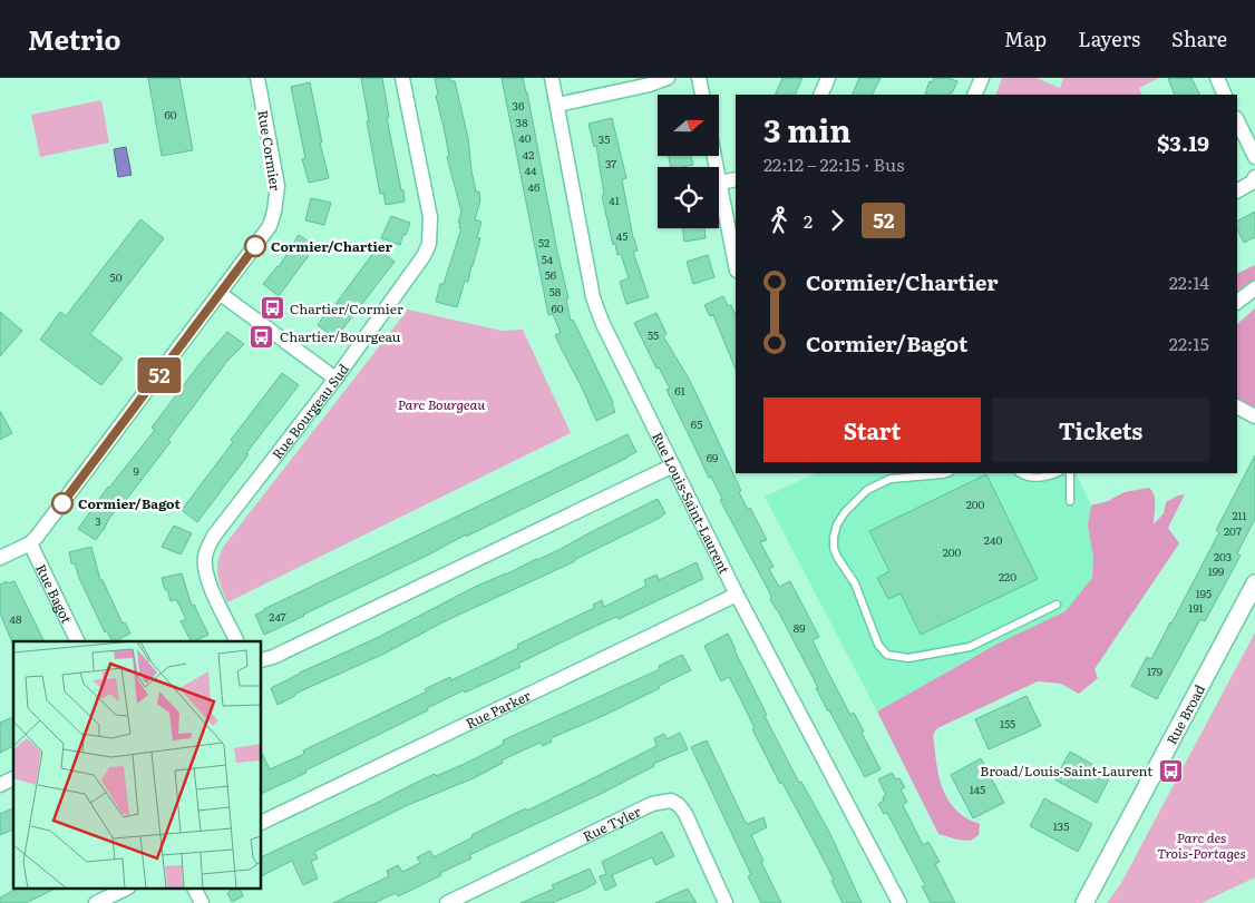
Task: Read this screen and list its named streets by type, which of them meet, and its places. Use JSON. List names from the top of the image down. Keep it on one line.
{"streets":{"street":["Rue Cormier","Rue Bourgeau Sud","Rue Louis-Saint-Laurent","Rue Bagot","Rue Parker","Rue Broad","Rue Tyler"]},"crossings":[["Rue Cormier","Rue Bagot"],["Rue Louis-Saint-Laurent","Rue Parker"]],"parks":["Parc Bourgeau","Parc des Trois-Portages"],"places":{"other":["Cormier/Chartier","Cormier/Bagot"],"bus stop":["Chartier/Cormier","Chartier/Bourgeau","Broad/Louis-Saint-Laurent"]},"lines":["bus line 52"],"house_numbers":["36","60","38","40","35","42","37","44","46","41","45","52","54","56","50","58","60","55","61","65","69","9","200","211","3","207","240","200","203","199","220","195","191","247","48","89","179","155","145","135"],"north":"right","page":{"header":"Metrio","nav":["Map","Layers","Share"],"on_map":"52","heading":["3 min","22:12 – 22:15 · Bus","$3.19"],"legs":["2","52"],"list":[{"name":"Cormier/Chartier","value":"22:14"},{"name":"Cormier/Bagot","value":"22:15"}],"buttons":["Start","Tickets"]}}
